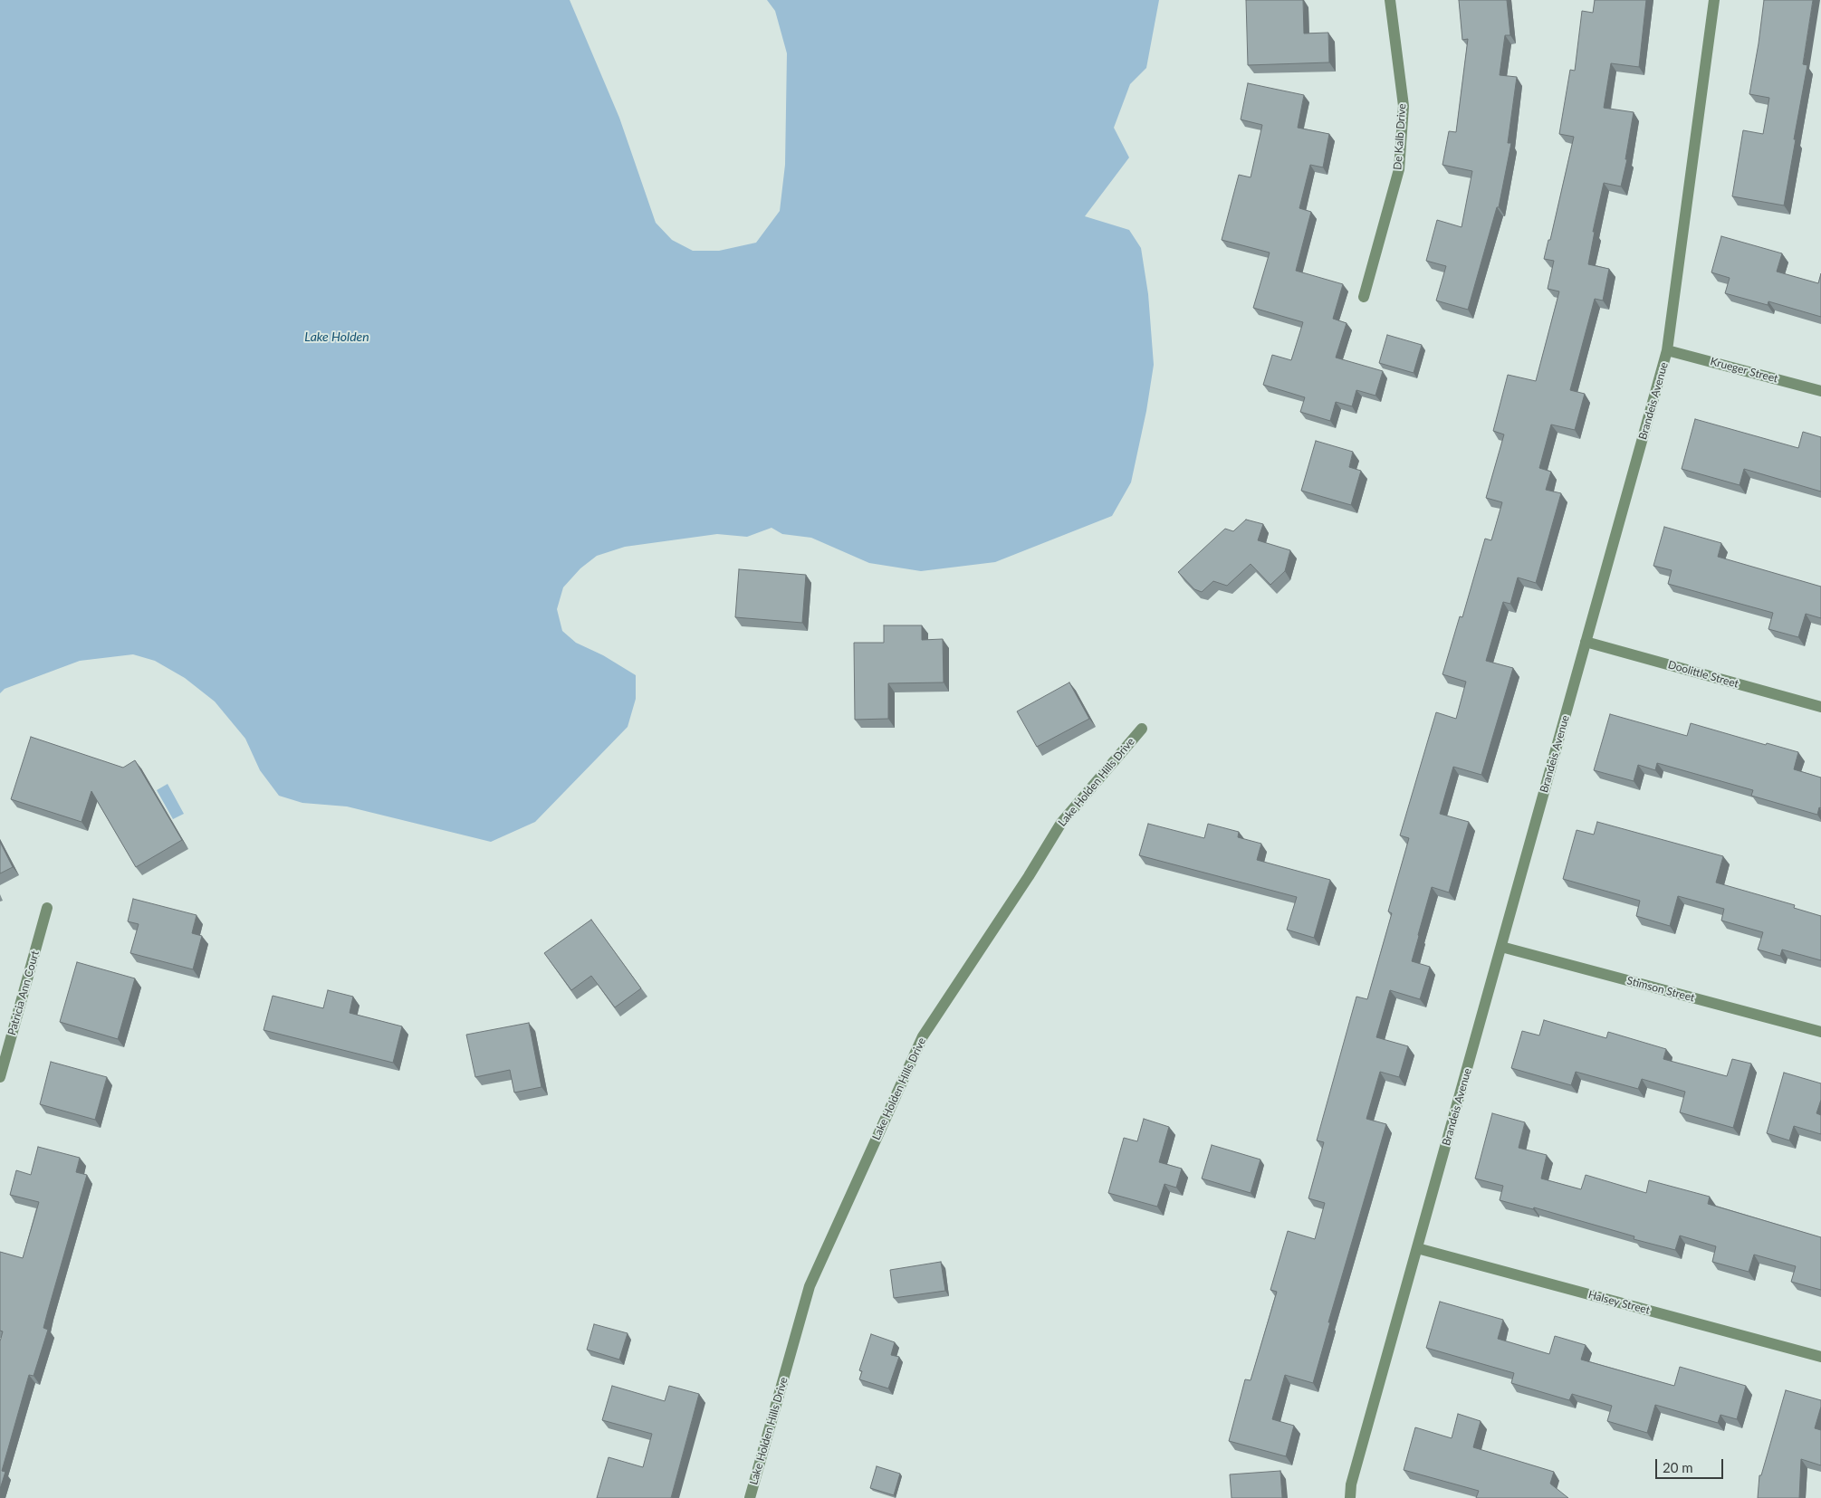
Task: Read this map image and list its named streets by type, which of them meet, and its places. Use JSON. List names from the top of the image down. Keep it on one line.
{"streets":{"street":["De Kalb Drive","Krueger Street","Brandeis Avenue","Doolittle Street","Lake Holden Hills Drive","Stimson Street","Patricia Ann Court","Halsey Street"]},"crossings":[["Krueger Street","Brandeis Avenue"],["Brandeis Avenue","Doolittle Street"],["Brandeis Avenue","Stimson Street"],["Brandeis Avenue","Halsey Street"]],"water":["Lake Holden"],"scale_bar":"20 m"}
